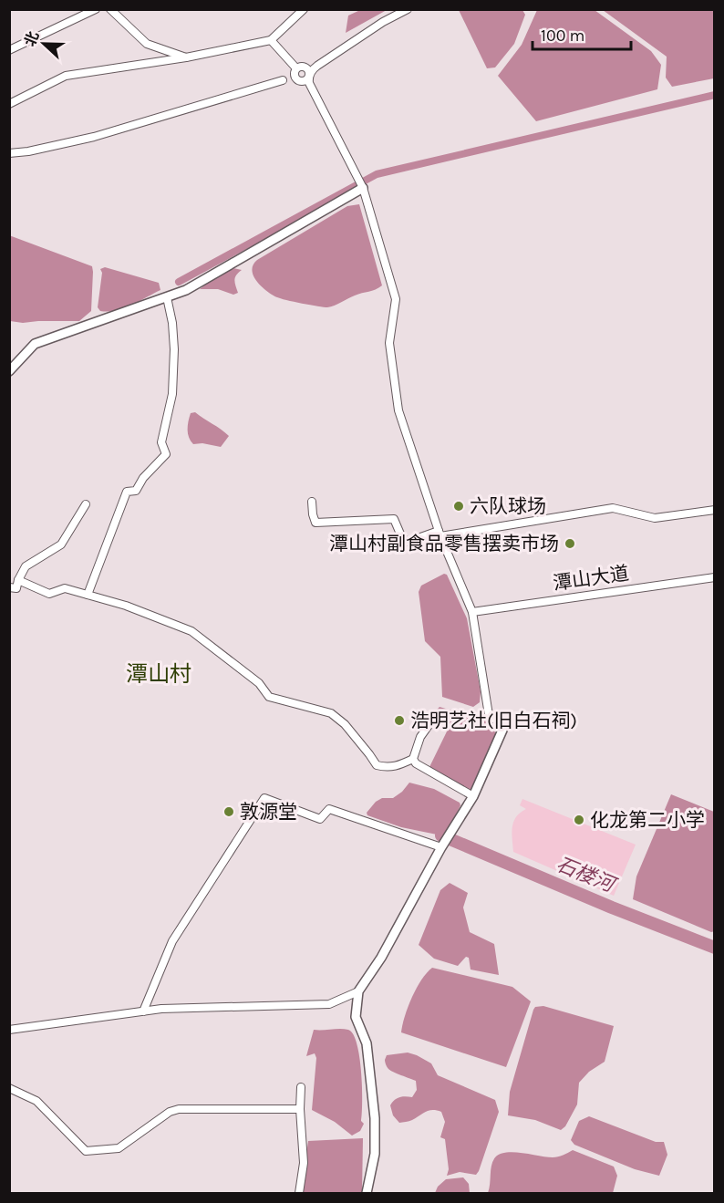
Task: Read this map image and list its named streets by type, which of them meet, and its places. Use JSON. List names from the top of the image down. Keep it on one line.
{"streets":{"street":["潭山大道"]},"districts":["潭山村"],"water":["石楼河"],"places":["六队球场","潭山村副食品零售摆卖市场","浩明艺社(旧白石祠)","敦源堂","化龙第二小学"],"scale_bar":"100 m","north":"left"}
